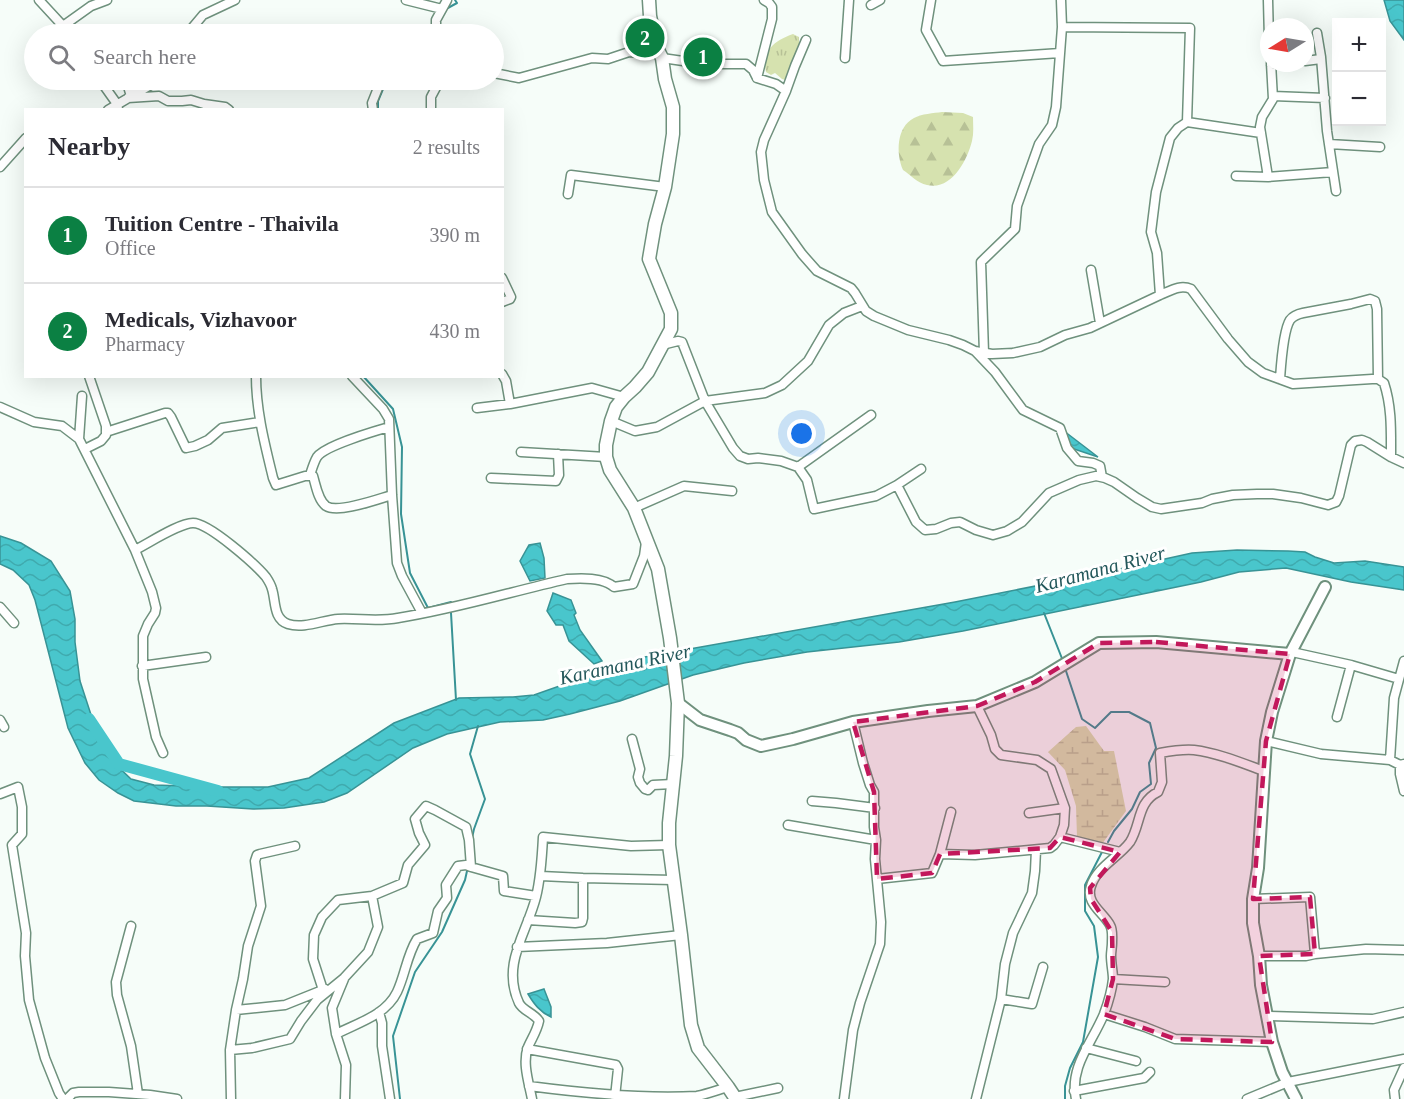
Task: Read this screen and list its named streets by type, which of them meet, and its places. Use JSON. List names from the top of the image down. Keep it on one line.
{"water":["Karamana River"],"north":"left","page":{"pins":["2","1"],"map_buttons":["+","−"],"search":"Search here","heading":["Nearby","2 results"],"list":[{"mark":"1","name":"Tuition Centre - Thaivila","note":"Office","value":"390 m"},{"mark":"2","name":"Medicals, Vizhavoor","note":"Pharmacy","value":"430 m"}]}}
